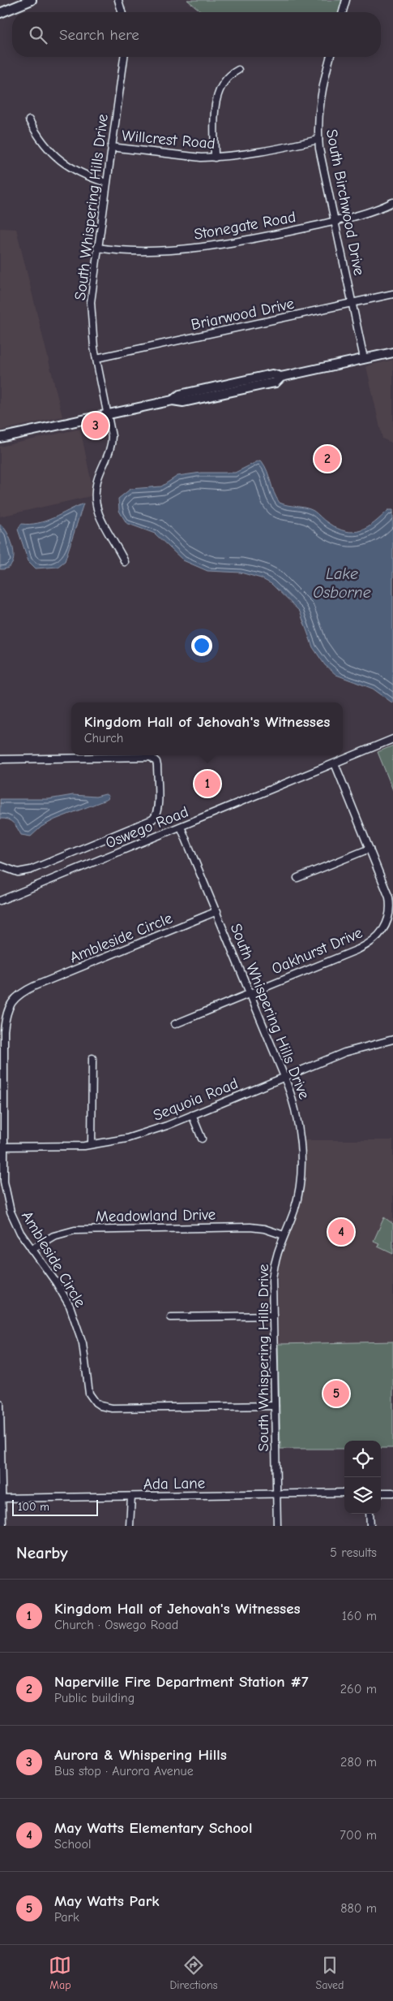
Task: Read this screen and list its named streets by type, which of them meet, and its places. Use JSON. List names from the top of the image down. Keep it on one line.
{"streets":{"street":["Willcrest Road","South Birchwood Drive","South Whispering Hills Drive","Stonegate Road","Briarwood Drive","Oswego Road","Ambleside Circle","Oakhurst Drive","Sequoia Road","Meadowland Drive","Ada Lane"]},"crossings":[["Willcrest Road","South Birchwood Drive"],["Willcrest Road","South Whispering Hills Drive"],["South Birchwood Drive","Stonegate Road"],["South Birchwood Drive","Briarwood Drive"],["South Whispering Hills Drive","Stonegate Road"],["South Whispering Hills Drive","Briarwood Drive"],["South Whispering Hills Drive","Oswego Road"],["South Whispering Hills Drive","Ambleside Circle"],["South Whispering Hills Drive","Oakhurst Drive"],["South Whispering Hills Drive","Sequoia Road"],["South Whispering Hills Drive","Meadowland Drive"],["South Whispering Hills Drive","Ada Lane"],["Oswego Road","Oakhurst Drive"],["Ambleside Circle","Sequoia Road"],["Ambleside Circle","Meadowland Drive"]],"water":["Lake Osborne"],"scale_bar":"100 m","page":{"search":"Search here","pins":["3","2","1","4","5"],"popup":["Kingdom Hall of Jehovah's Witnesses","Church"],"scale":"100 m","heading":["Nearby","5 results"],"list":[{"mark":"1","name":"Kingdom Hall of Jehovah's Witnesses","note":"Church · Oswego Road","value":"160 m"},{"mark":"2","name":"Naperville Fire Department Station #7","note":"Public building","value":"260 m"},{"mark":"3","name":"Aurora & Whispering Hills","note":"Bus stop · Aurora Avenue","value":"280 m"},{"mark":"4","name":"May Watts Elementary School","note":"School","value":"700 m"},{"mark":"5","name":"May Watts Park","note":"Park","value":"880 m"}],"nav":["Map","Directions","Saved"]}}
